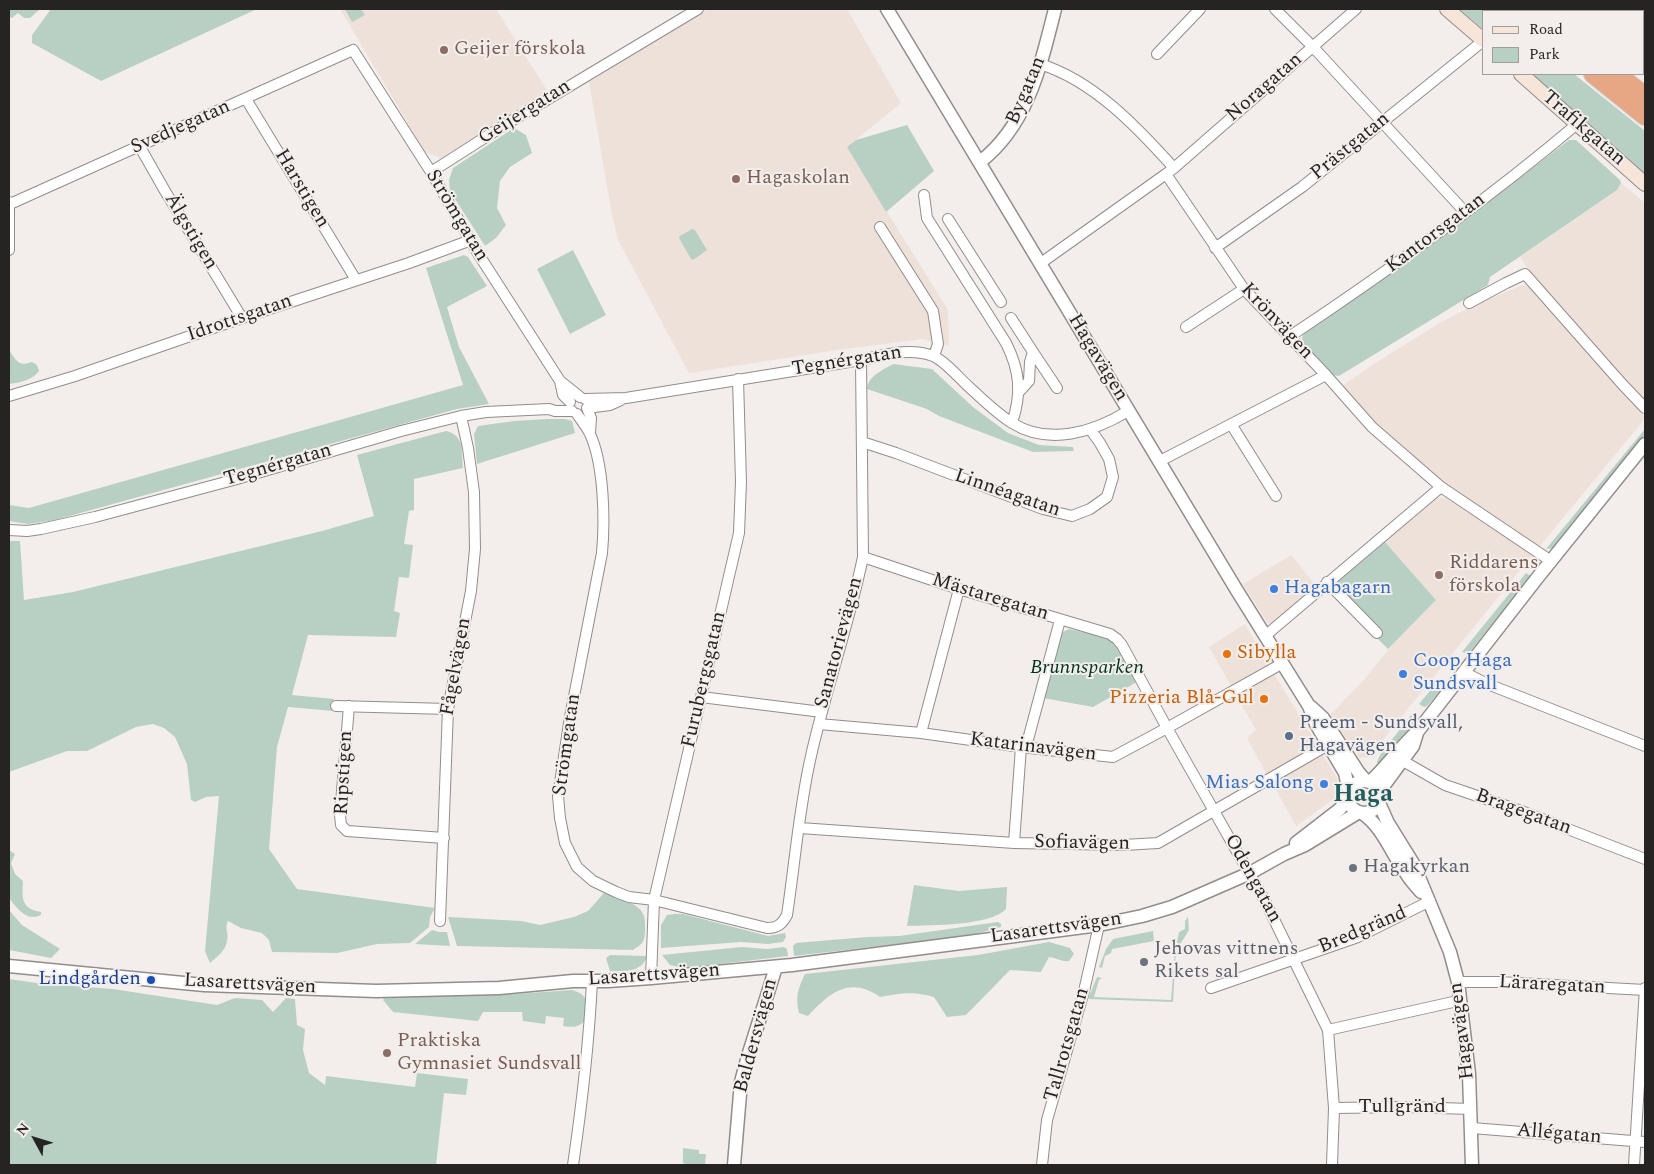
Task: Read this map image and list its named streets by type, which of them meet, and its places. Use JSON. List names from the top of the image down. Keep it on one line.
{"streets":{"main road":["Trafikgatan"],"street":["Noragatan","Bygatan","Geijergatan","Svedjegatan","Prästgatan","Harstigen","Strömgatan","Älgstigen","Kantorsgatan","Idrottsgatan","Krönvägen","Hagavägen","Tegnérgatan","Linnéagatan","Mästaregatan","Sanatorievägen","Fågelvägen","Furubergsgatan","Katarinavägen","Ripstigen","Bragegatan","Sofiavägen","Odengatan","Lasarettsvägen","Bredgränd","Läraregatan","Baldersvägen","Tallrotsgatan","Tullgränd","Allégatan"]},"crossings":[["Noragatan","Krönvägen"],["Noragatan","Hagavägen"],["Bygatan","Krönvägen"],["Bygatan","Hagavägen"],["Geijergatan","Strömgatan"],["Svedjegatan","Harstigen"],["Svedjegatan","Strömgatan"],["Svedjegatan","Älgstigen"],["Trafikgatan","Kantorsgatan"],["Prästgatan","Krönvägen"],["Harstigen","Idrottsgatan"],["Strömgatan","Idrottsgatan"],["Strömgatan","Tegnérgatan"],["Strömgatan","Sanatorievägen"],["Strömgatan","Furubergsgatan"],["Älgstigen","Idrottsgatan"],["Kantorsgatan","Krönvägen"],["Hagavägen","Katarinavägen"],["Hagavägen","Sofiavägen"],["Hagavägen","Lasarettsvägen"],["Hagavägen","Bredgränd"],["Hagavägen","Läraregatan"],["Hagavägen","Tullgränd"],["Hagavägen","Allégatan"],["Tegnérgatan","Sanatorievägen"],["Tegnérgatan","Fågelvägen"],["Tegnérgatan","Furubergsgatan"],["Linnéagatan","Sanatorievägen"],["Mästaregatan","Sanatorievägen"],["Mästaregatan","Odengatan"],["Sanatorievägen","Katarinavägen"],["Sanatorievägen","Sofiavägen"],["Fågelvägen","Ripstigen"],["Furubergsgatan","Lasarettsvägen"],["Katarinavägen","Odengatan"],["Sofiavägen","Odengatan"],["Odengatan","Lasarettsvägen"],["Odengatan","Bredgränd"],["Odengatan","Tullgränd"],["Lasarettsvägen","Baldersvägen"],["Lasarettsvägen","Tallrotsgatan"]],"districts":["Haga"],"parks":["Brunnsparken"],"places":["Geijer förskola","Hagaskolan","Riddarens förskola","Hagabagarn","Sibylla","Coop Haga Sundsvall","Pizzeria Blå-Gul","Preem - Sundsvall, Hagavägen","Mias Salong","Hagakyrkan","Jehovas vittnens Rikets sal","Lindgården","Praktiska Gymnasiet Sundsvall"],"legend":["Road","Park"],"north":"top left"}
